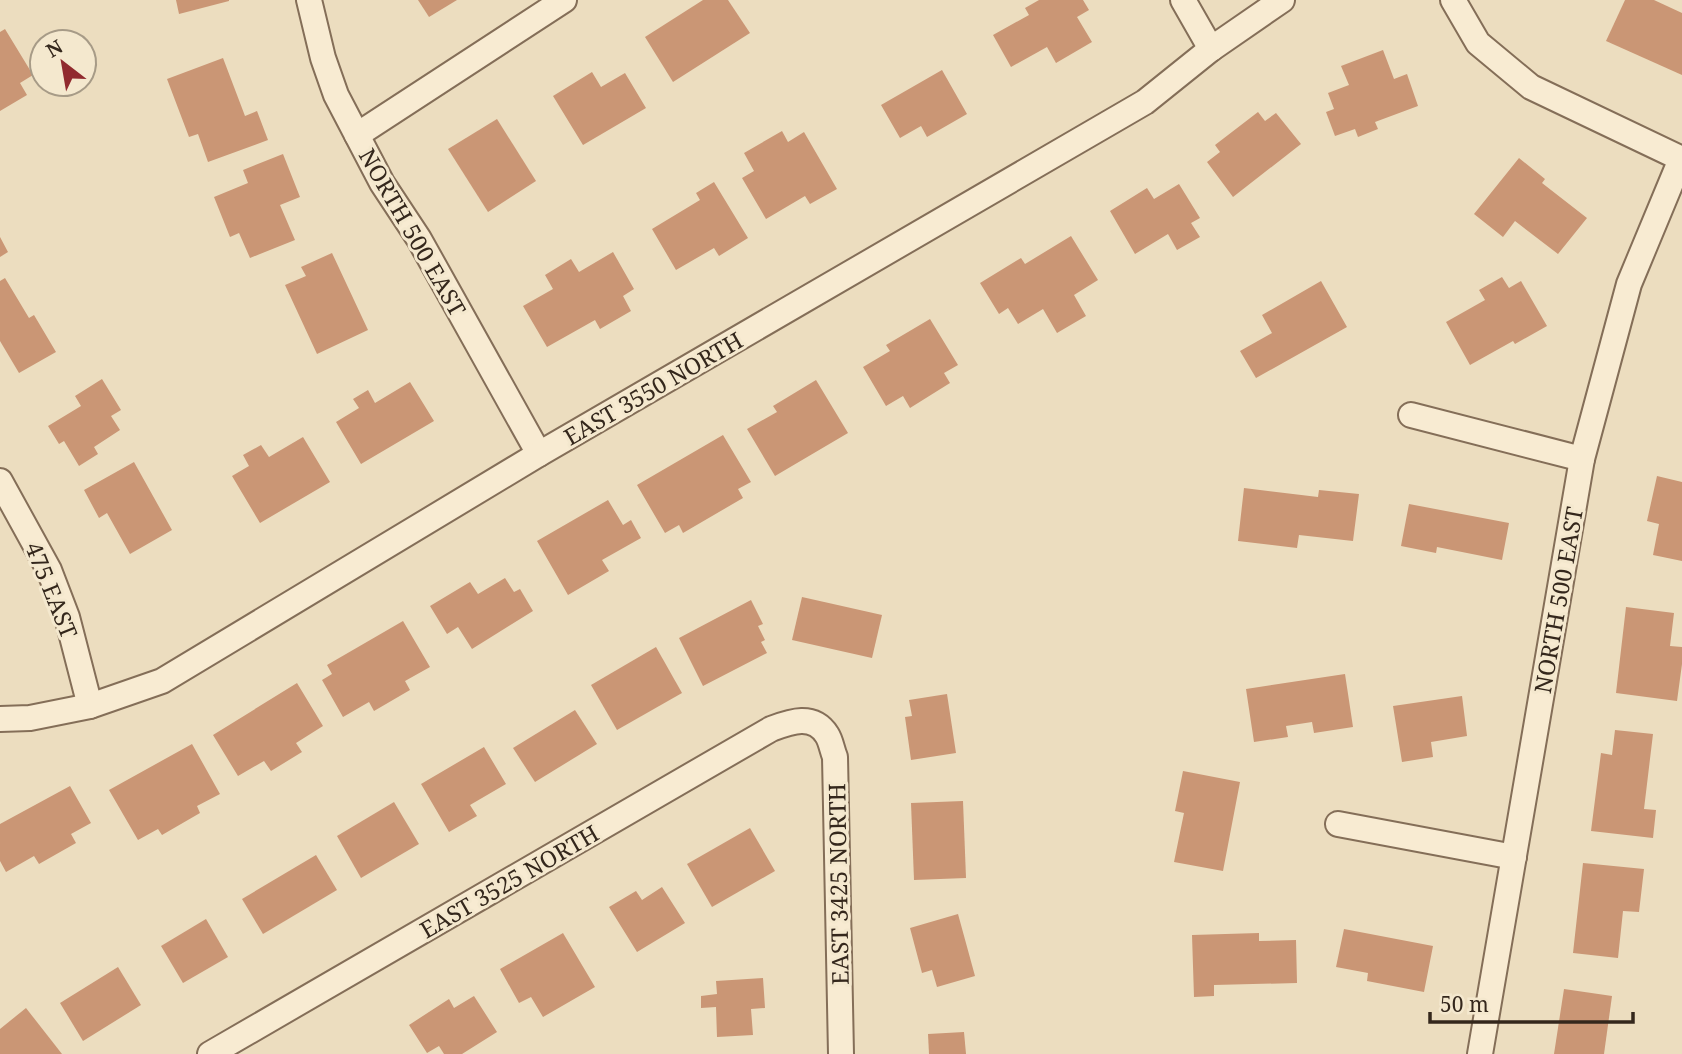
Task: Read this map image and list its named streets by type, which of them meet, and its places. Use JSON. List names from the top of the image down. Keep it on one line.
{"streets":{"street":["NORTH 500 EAST","EAST 3550 NORTH","475 EAST","EAST 3525 NORTH","EAST 3425 NORTH"]},"crossings":[["NORTH 500 EAST","EAST 3550 NORTH"],["EAST 3550 NORTH","475 EAST"],["EAST 3525 NORTH","EAST 3425 NORTH"]],"scale_bar":"50 m","north":"top left"}
